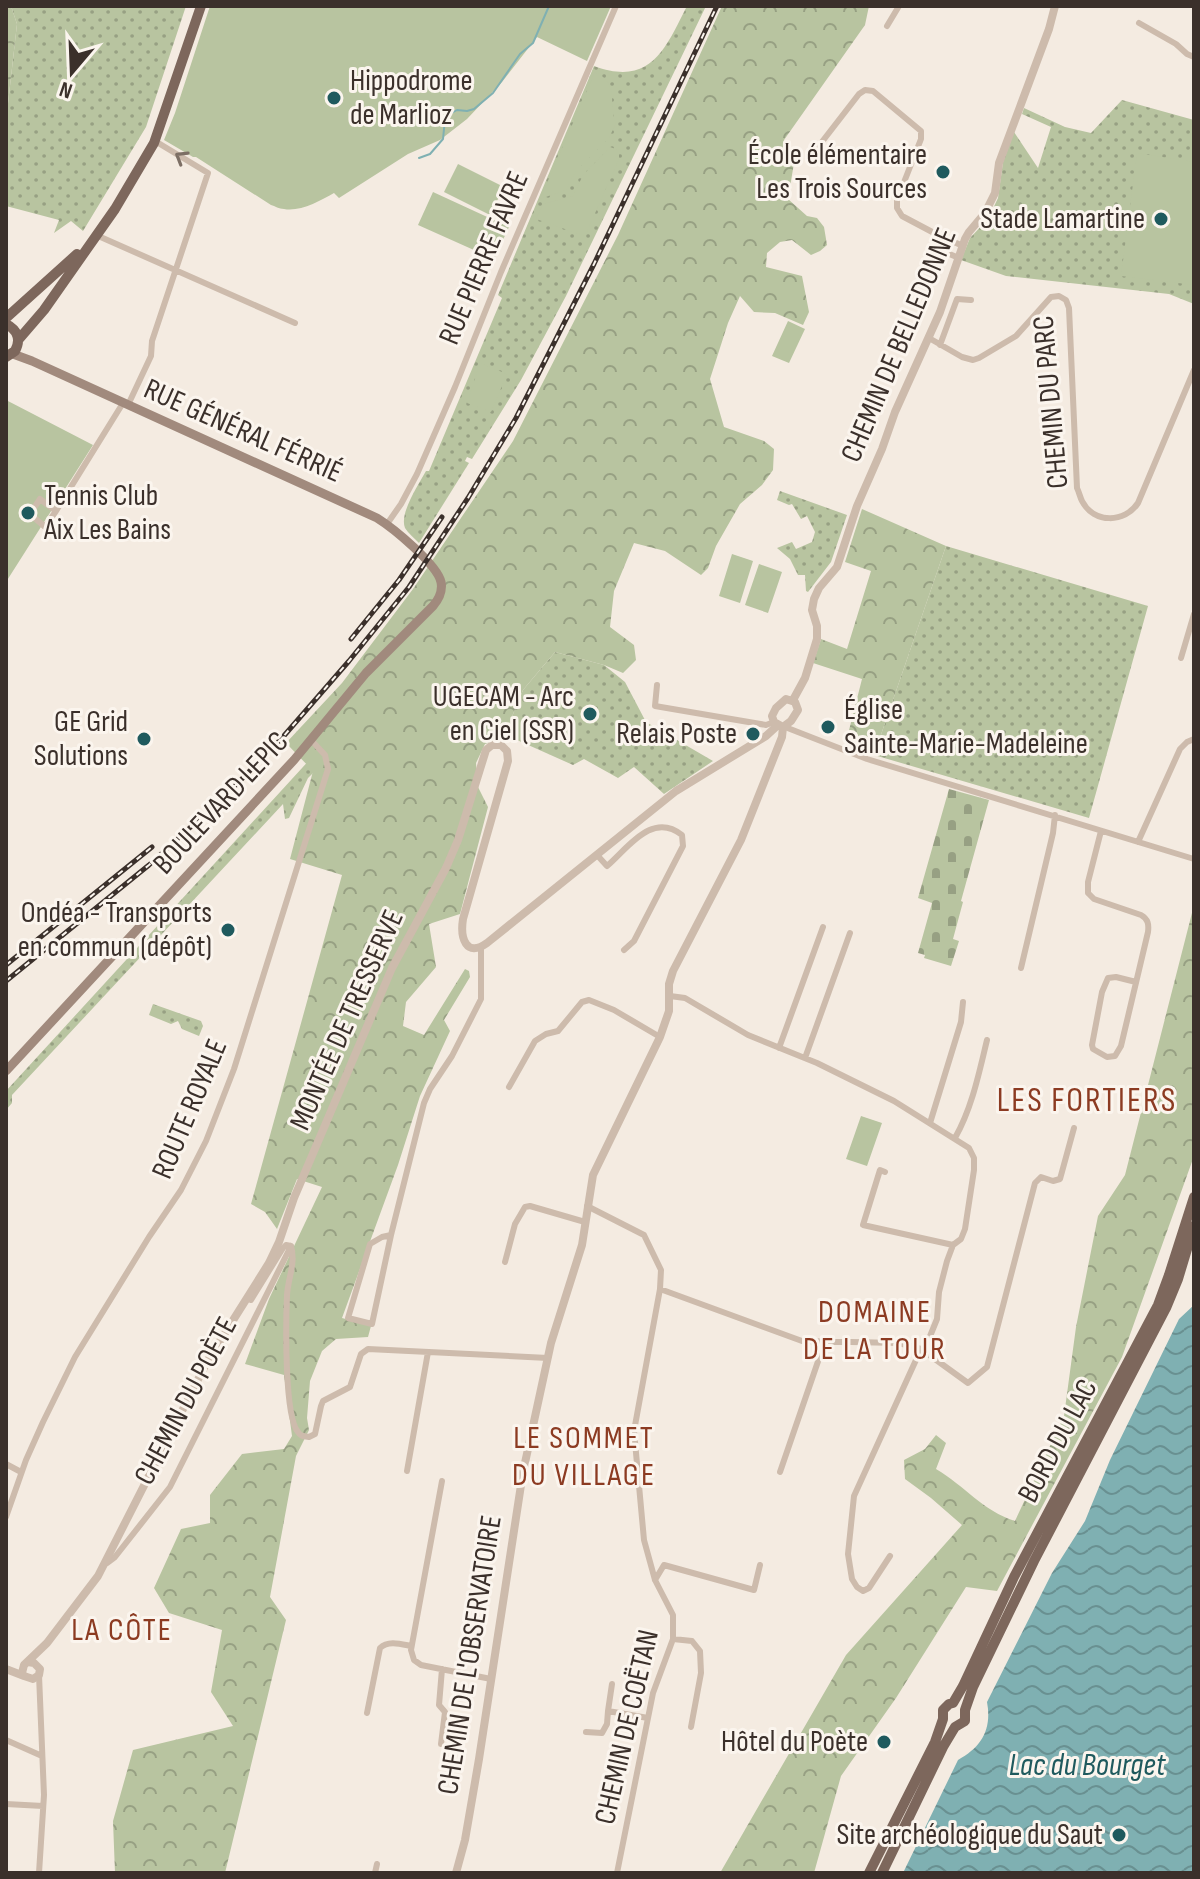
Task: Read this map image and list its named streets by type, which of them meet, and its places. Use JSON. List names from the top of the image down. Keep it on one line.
{"streets":{"main road":["RUE GÉNÉRAL FÉRRIÉ","BOULEVARD LEPIC","BORD DU LAC"],"street":["RUE PIERRE FAVRE","CHEMIN DE BELLEDONNE","CHEMIN DU PARC","MONTÉE DE TRESSERVE","ROUTE ROYALE","CHEMIN DU POÈTE","CHEMIN DE L'OBSERVATOIRE","CHEMIN DE COËTAN"]},"crossings":[["RUE PIERRE FAVRE","RUE GÉNÉRAL FÉRRIÉ"],["CHEMIN DE BELLEDONNE","CHEMIN DU PARC"],["RUE GÉNÉRAL FÉRRIÉ","BOULEVARD LEPIC"],["BOULEVARD LEPIC","ROUTE ROYALE"],["MONTÉE DE TRESSERVE","CHEMIN DU POÈTE"],["CHEMIN DE L'OBSERVATOIRE","CHEMIN DE COËTAN"]],"districts":["LES FORTIERS","DOMAINE DE LA TOUR","LE SOMMET DU VILLAGE","LA CÔTE"],"water":["Lac du Bourget"],"places":["Hippodrome de Marlioz","École élémentaire Les Trois Sources","Stade Lamartine","Tennis Club Aix Les Bains","UGECAM - Arc en Ciel (SSR)","Église Sainte-Marie-Madeleine","Relais Poste","GE Grid Solutions","Ondéa - Transports en commun (dépôt)","Hôtel du Poète","Site archéologique du Saut"],"north":"bottom"}
